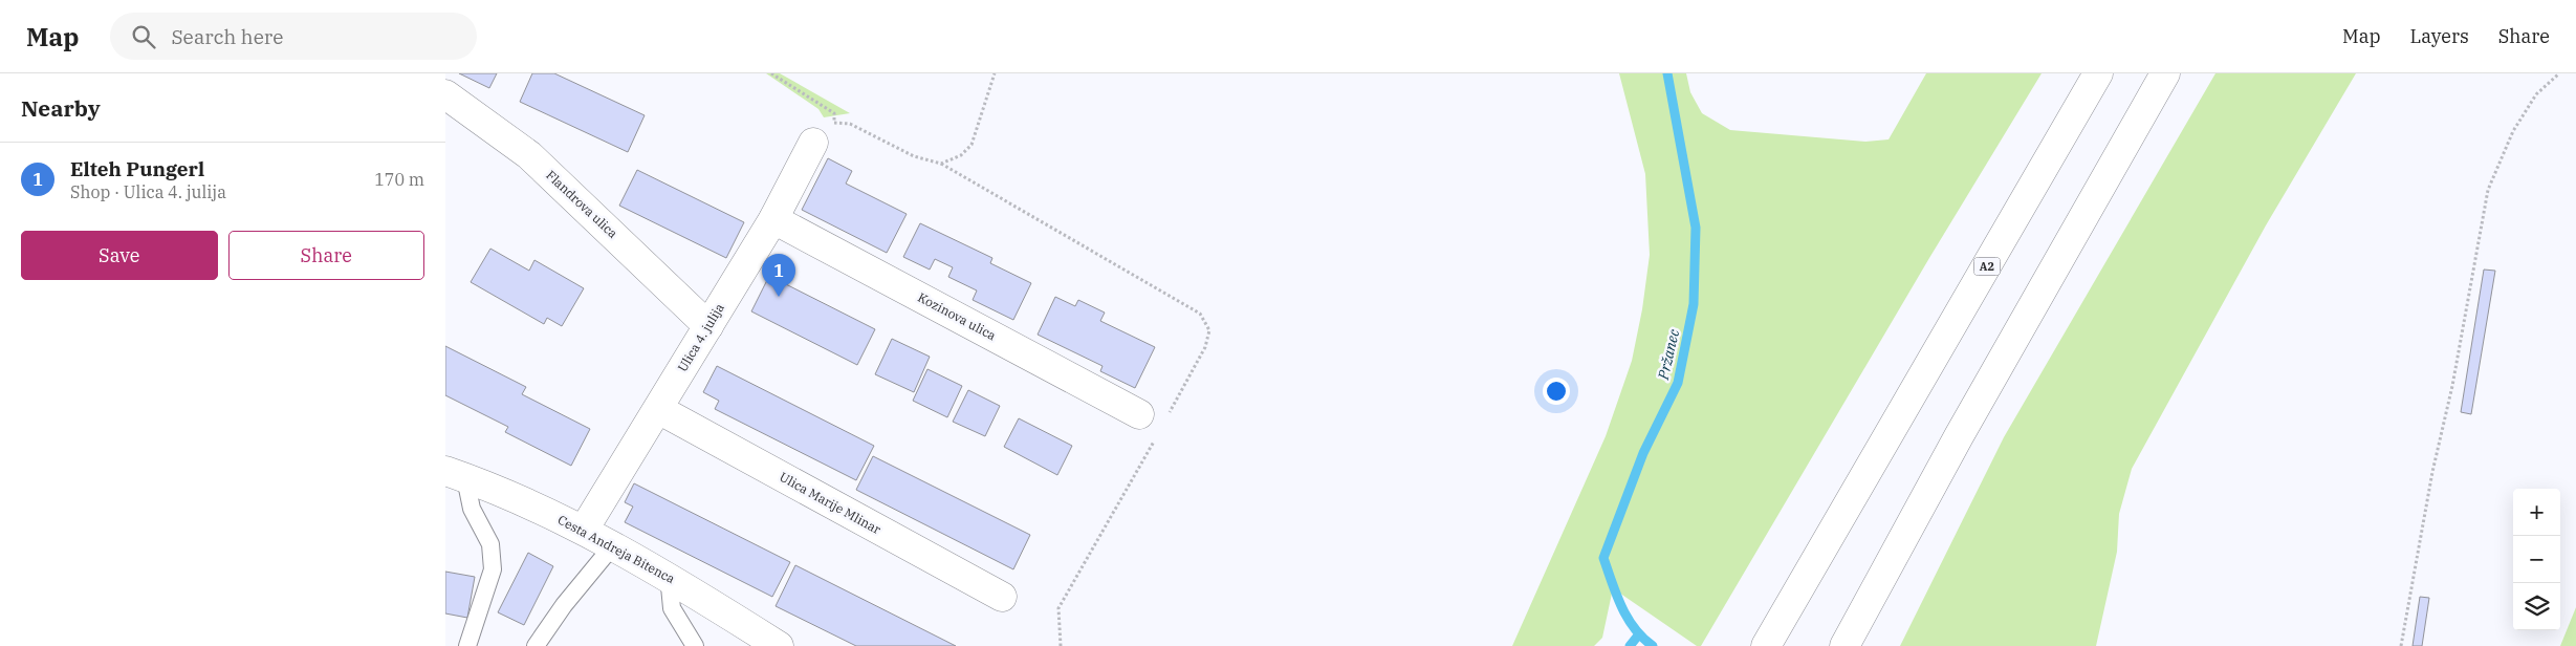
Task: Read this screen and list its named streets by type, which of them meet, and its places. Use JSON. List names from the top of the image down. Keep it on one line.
{"streets":{"main road":["Flandrova ulica","A2","Kozinova ulica","Ulica 4. julija","Ulica Marije Mlinar","Cesta Andreja Bitenca"]},"crossings":[["Flandrova ulica","Ulica 4. julija"],["Kozinova ulica","Ulica 4. julija"],["Ulica 4. julija","Ulica Marije Mlinar"],["Ulica 4. julija","Cesta Andreja Bitenca"]],"water":["Pržanec"],"page":{"header":"Map","search":"Search here","nav":["Map","Layers","Share"],"heading":"Nearby","list":[{"mark":"1","name":"Elteh Pungerl","note":"Shop · Ulica 4. julija","value":"170 m"}],"buttons":["Save","Share"],"pins":"1","map_buttons":["+","−"]}}
